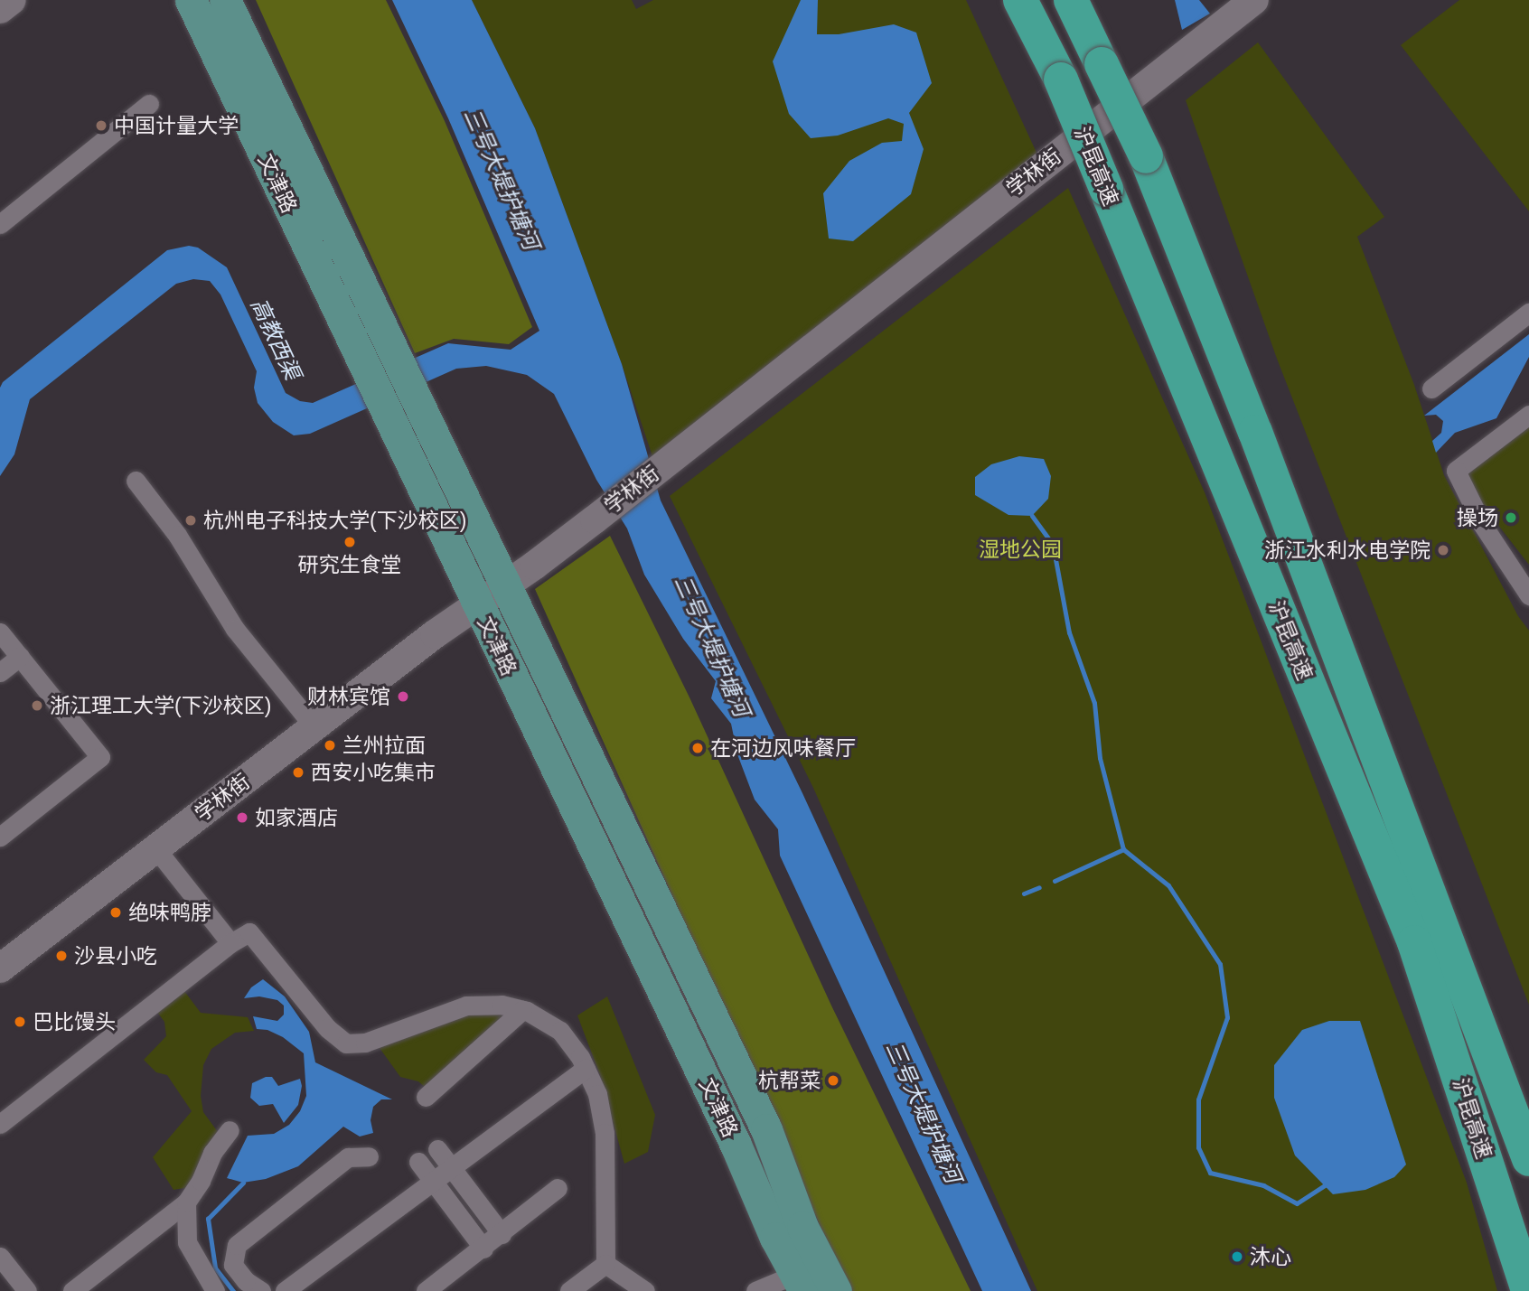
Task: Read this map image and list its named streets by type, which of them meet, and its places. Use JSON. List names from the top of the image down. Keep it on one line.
{"streets":{"highway":["沪昆高速"],"main road":["学林街","文津路"]},"crossings":[["学林街","文津路"]],"water":["三号大堤护塘河","高教西渠"],"parks":["湿地公园"],"places":["中国计量大学","操场","杭州电子科技大学(下沙校区)","研究生食堂","浙江水利水电学院","财林宾馆","浙江理工大学(下沙校区)","兰州拉面","在河边风味餐厅","西安小吃集市","如家酒店","绝味鸭脖","沙县小吃","巴比馒头","杭帮菜","沐心"]}
